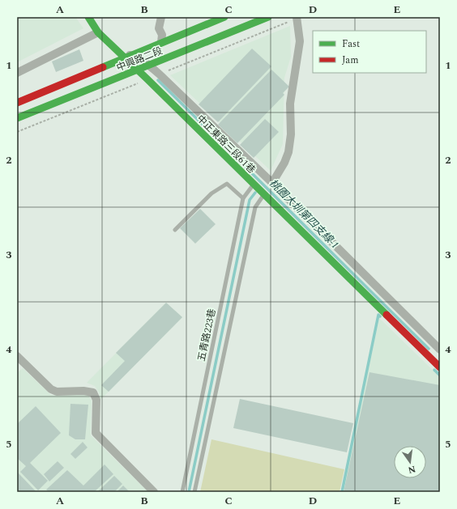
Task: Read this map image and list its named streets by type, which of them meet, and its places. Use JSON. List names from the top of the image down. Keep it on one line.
{"streets":{"street":["中興路二段","中正東路三段61巷"],"lane":["五青路223巷"]},"crossings":[["中興路二段","中正東路三段61巷"],["中正東路三段61巷","五青路223巷"]],"water":["桃園大圳第四支線-1"],"legend":["Fast","Jam"],"north":"bottom","grid":{"columns":["A","B","C","D","E"],"rows":["1","2","3","4","5"]}}
